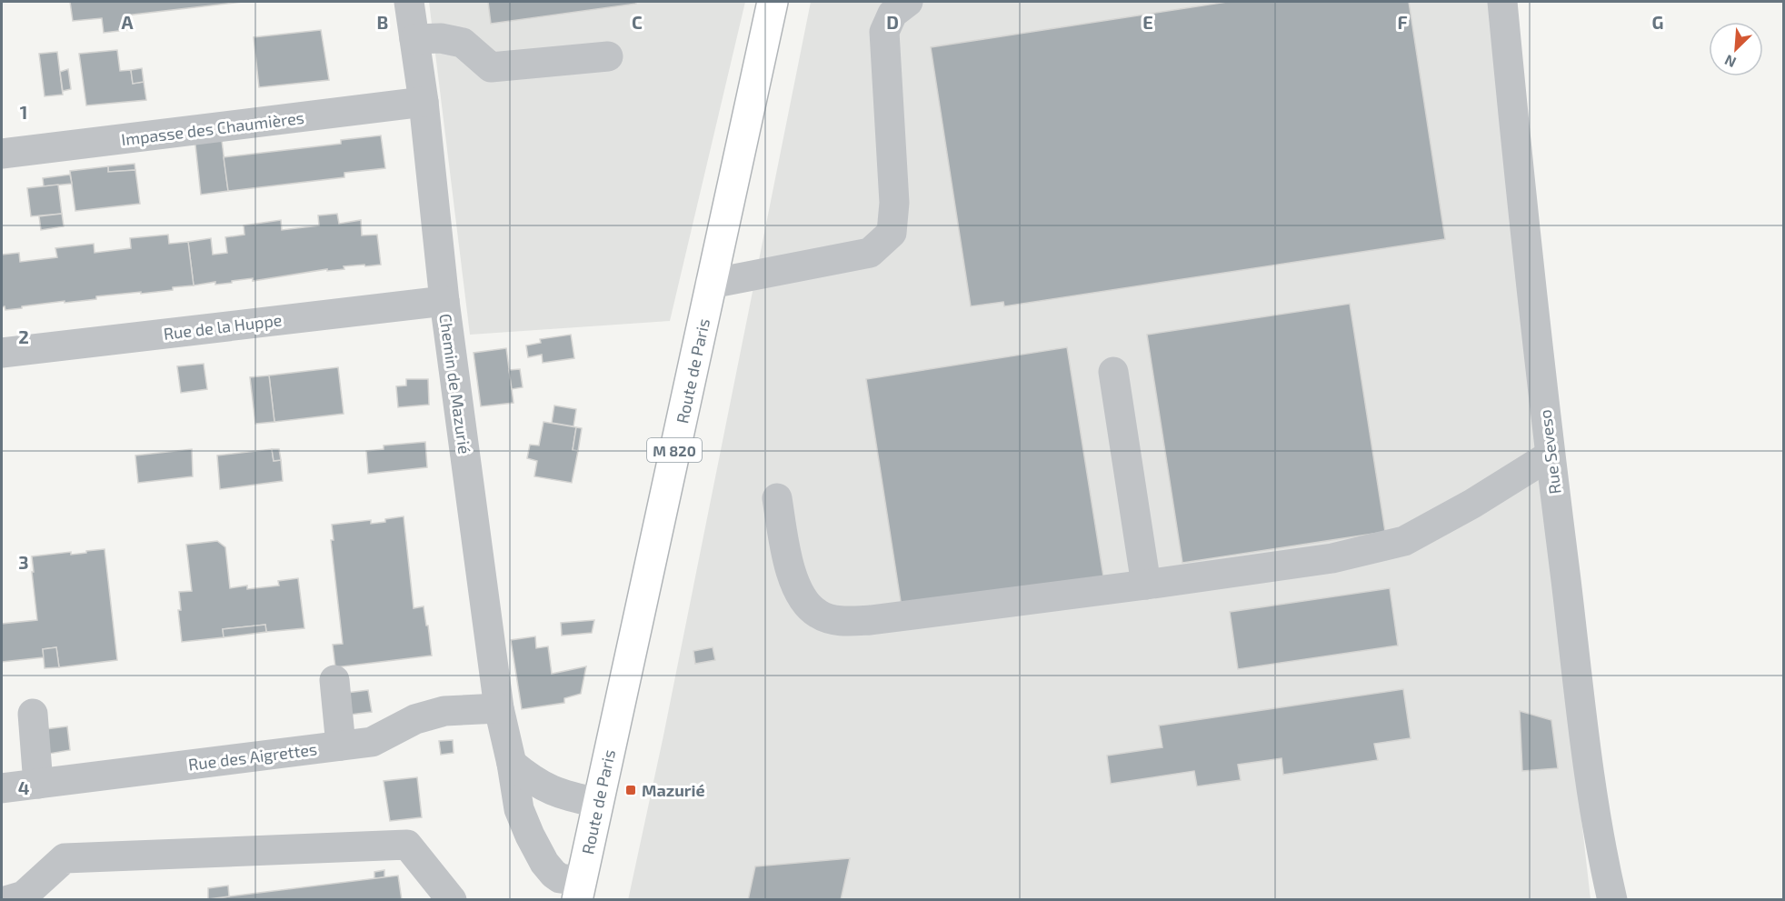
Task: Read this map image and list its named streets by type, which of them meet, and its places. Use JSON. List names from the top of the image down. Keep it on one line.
{"streets":{"main road":["Route de Paris","M 820"],"street":["Impasse des Chaumières","Rue de la Huppe","Chemin de Mazurié","Rue Seveso","Rue des Aigrettes"]},"crossings":[["Impasse des Chaumières","Chemin de Mazurié"],["Rue de la Huppe","Chemin de Mazurié"],["Route de Paris","Chemin de Mazurié"],["Chemin de Mazurié","Rue des Aigrettes"]],"places":{"transit":["Mazurié"]},"north":"bottom left","grid":{"columns":["A","B","C","D","E","F","G"],"rows":["1","2","3","4"]}}
